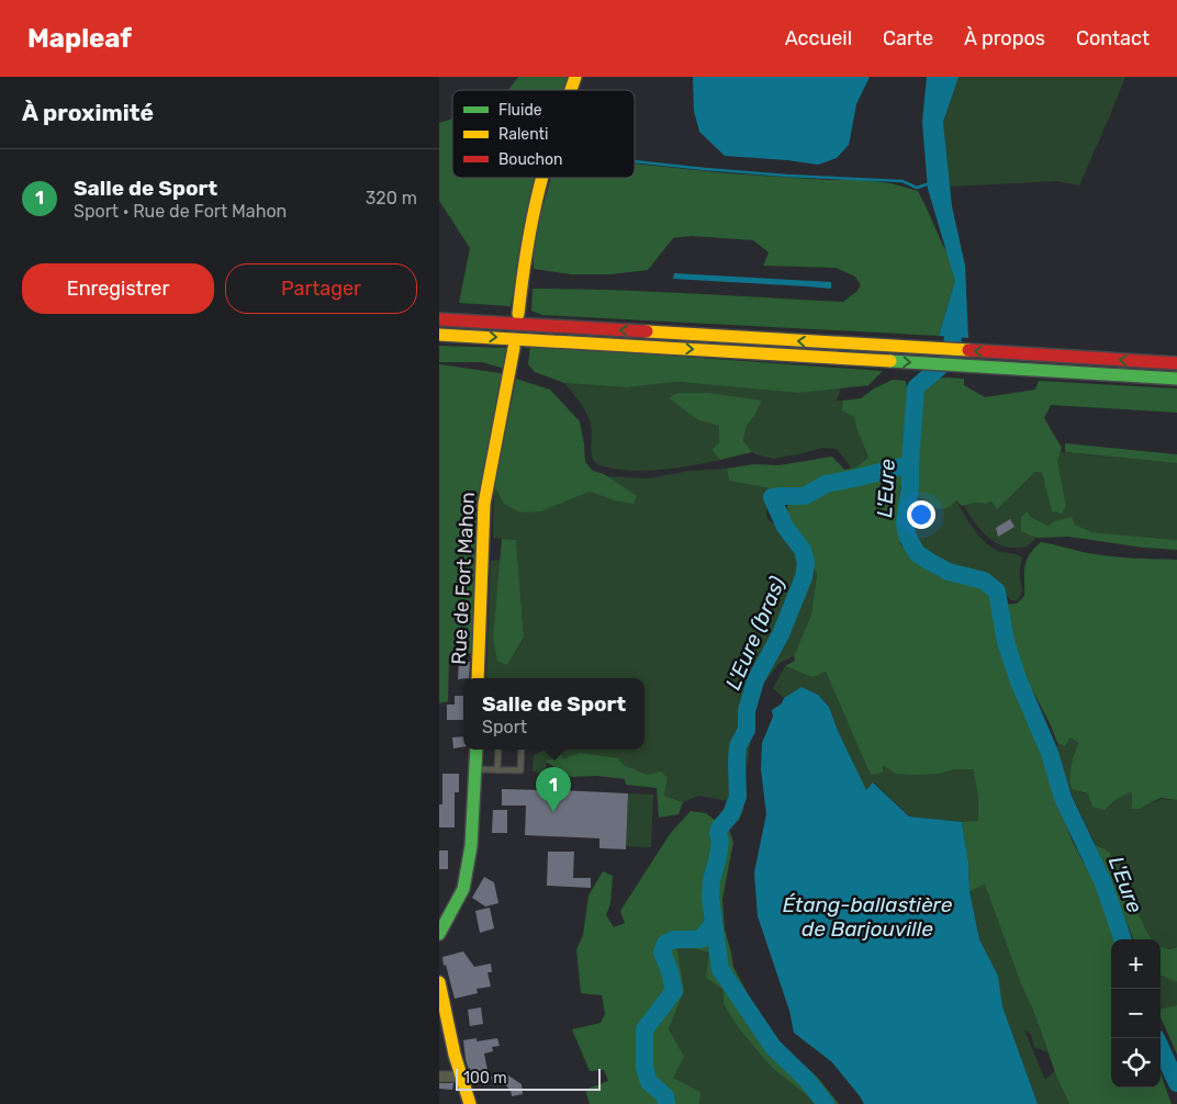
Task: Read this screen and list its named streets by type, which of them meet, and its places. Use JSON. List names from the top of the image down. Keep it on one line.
{"streets":{"main road":["Rue de Fort Mahon"]},"water":["L'Eure","L'Eure (bras)","Étang-ballastière de Barjouville"],"legend":["Fluide","Ralenti","Bouchon"],"scale_bar":"100 m","page":{"header":"Mapleaf","nav":["Accueil","Carte","À propos","Contact"],"heading":"À proximité","list":[{"mark":"1","name":"Salle de Sport","note":"Sport · Rue de Fort Mahon","value":"320 m"}],"buttons":["Enregistrer","Partager"],"popup":["Salle de Sport","Sport"],"pins":"1","map_buttons":["+","−"],"scale":"100 m"}}
